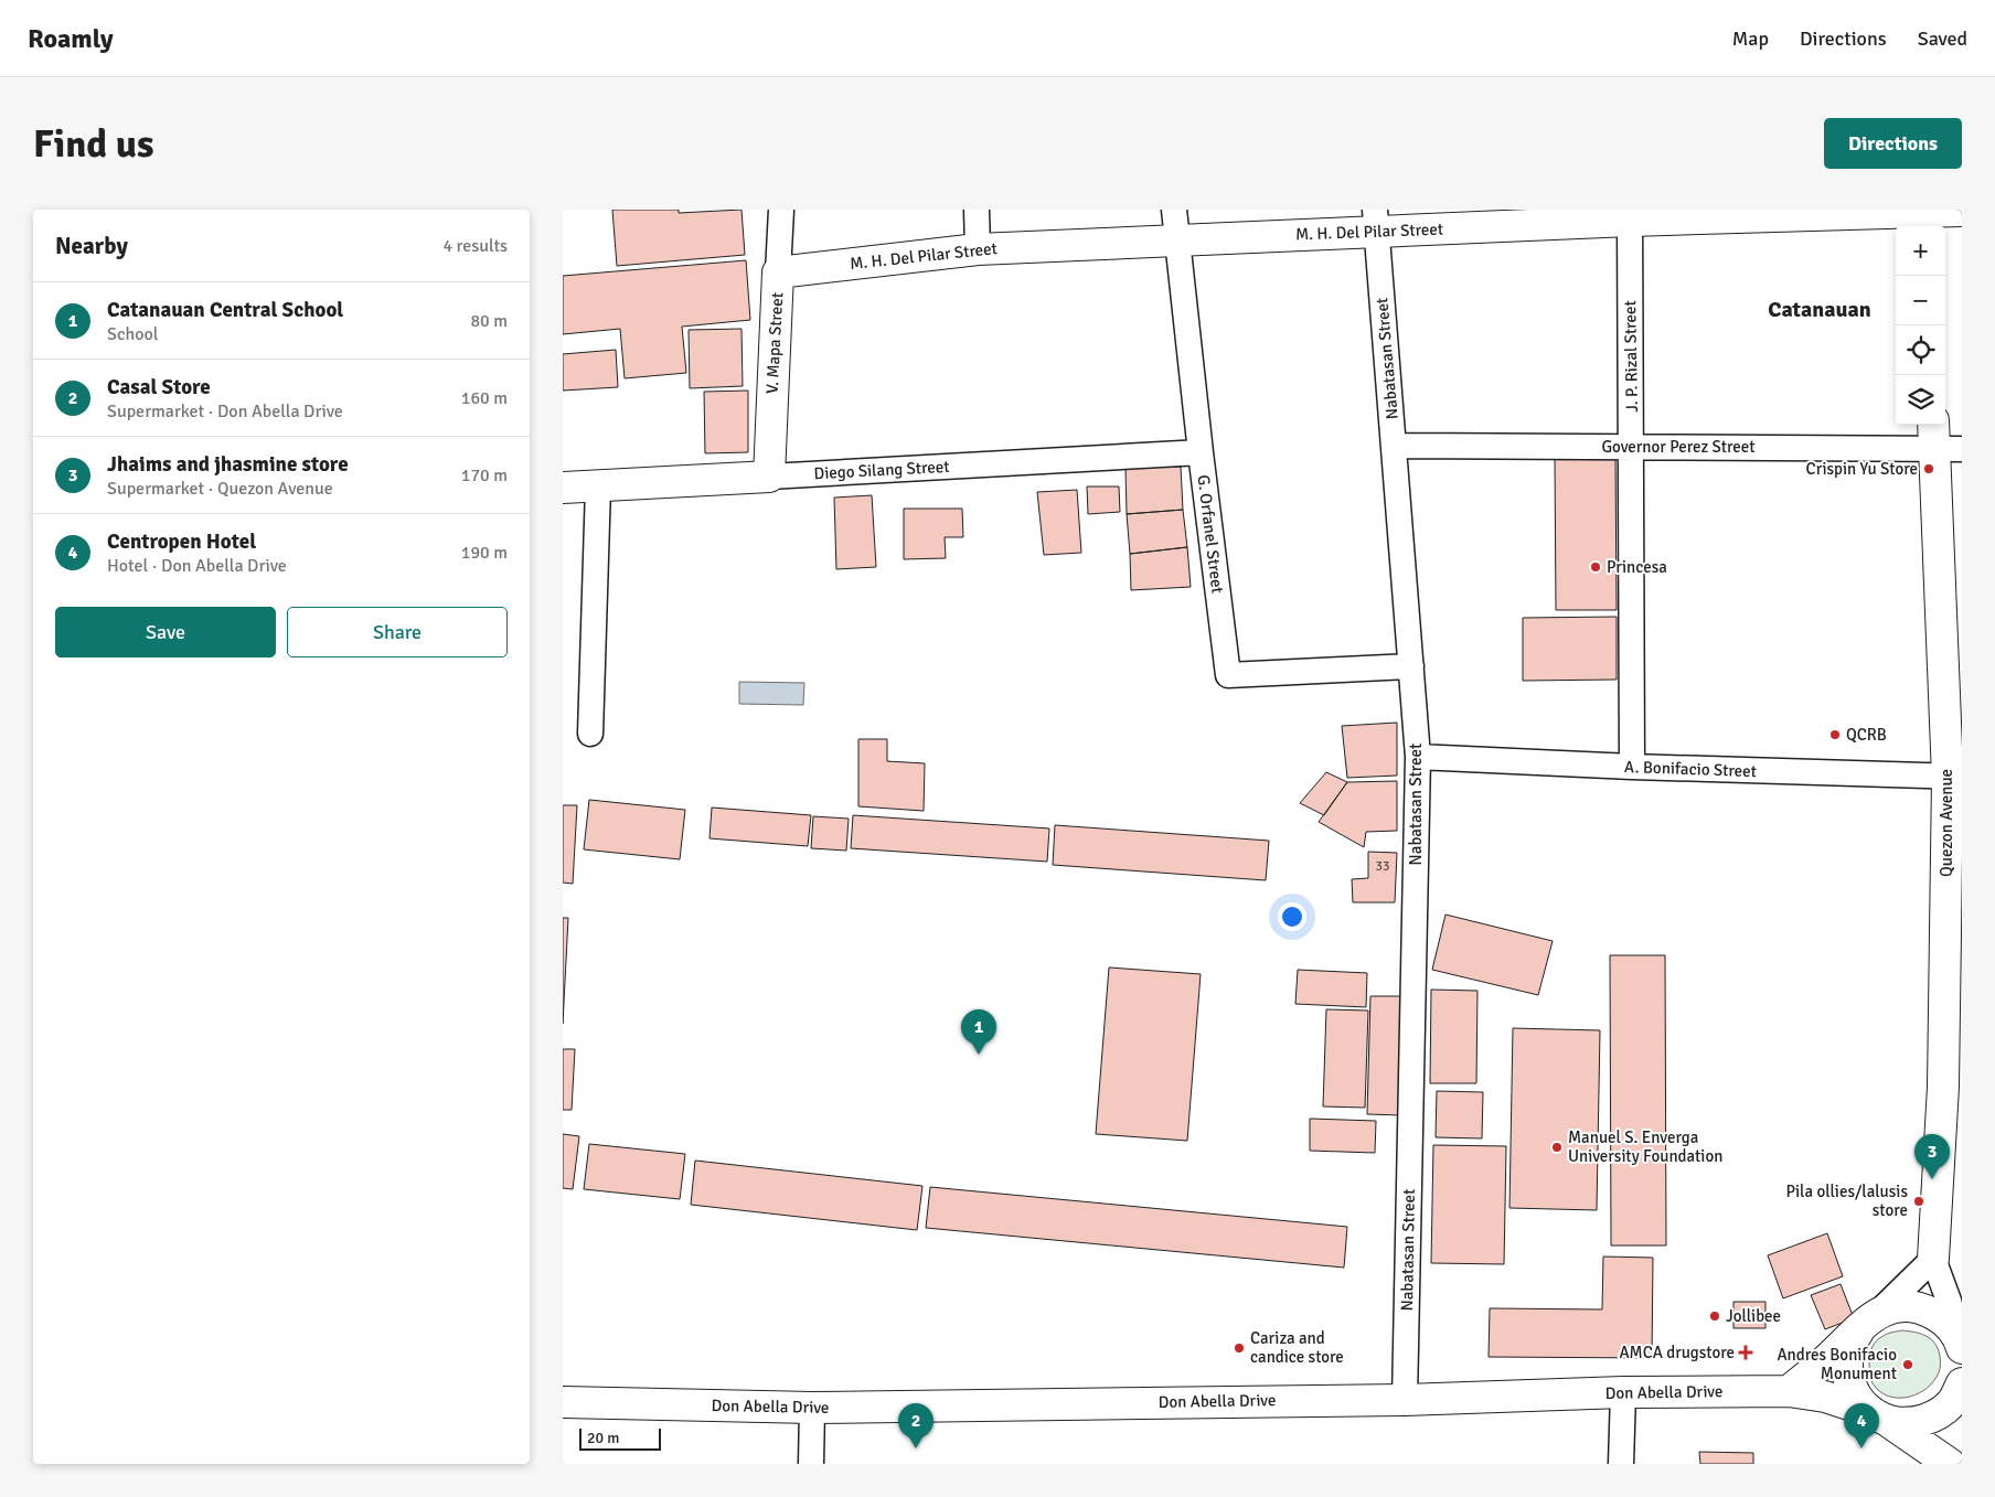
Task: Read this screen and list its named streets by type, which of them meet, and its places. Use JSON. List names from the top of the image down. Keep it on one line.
{"streets":{"street":["M. H. Del Pilar Street","V. Mapa Street","J. P. Rizal Street","Nabatasan Street","Governor Perez Street","Diego Silang Street","G. Orfanel Street","A. Bonifacio Street","Quezon Avenue","Don Abella Drive"]},"crossings":[["M. H. Del Pilar Street","V. Mapa Street"],["M. H. Del Pilar Street","J. P. Rizal Street"],["M. H. Del Pilar Street","Nabatasan Street"],["M. H. Del Pilar Street","G. Orfanel Street"],["V. Mapa Street","Diego Silang Street"],["J. P. Rizal Street","Governor Perez Street"],["J. P. Rizal Street","A. Bonifacio Street"],["Nabatasan Street","Governor Perez Street"],["Nabatasan Street","G. Orfanel Street"],["Nabatasan Street","A. Bonifacio Street"],["Nabatasan Street","Don Abella Drive"],["Governor Perez Street","Quezon Avenue"],["Diego Silang Street","G. Orfanel Street"],["A. Bonifacio Street","Quezon Avenue"]],"districts":["Catanauan"],"places":{"other":["Crispin Yu Store","Princesa","QCRB","Manuel S. Enverga University Foundation","Pila ollies/lalusis store","Jollibee","Cariza and candice store","Andres Bonifacio Monument"],"health":["AMCA drugstore"]},"house_numbers":["33"],"scale_bar":"20 m","page":{"header":"Roamly","nav":["Map","Directions","Saved"],"buttons":["Directions",["Save","Share"]],"title":"Find us","heading":["Nearby","4 results"],"map_buttons":["+","−"],"list":[{"mark":"1","name":"Catanauan Central School","note":"School","value":"80 m"},{"mark":"2","name":"Casal Store","note":"Supermarket · Don Abella Drive","value":"160 m"},{"mark":"3","name":"Jhaims and jhasmine store","note":"Supermarket · Quezon Avenue","value":"170 m"},{"mark":"4","name":"Centropen Hotel","note":"Hotel · Don Abella Drive","value":"190 m"}],"pins":["1","3","2","4"],"scale":"20 m"}}
